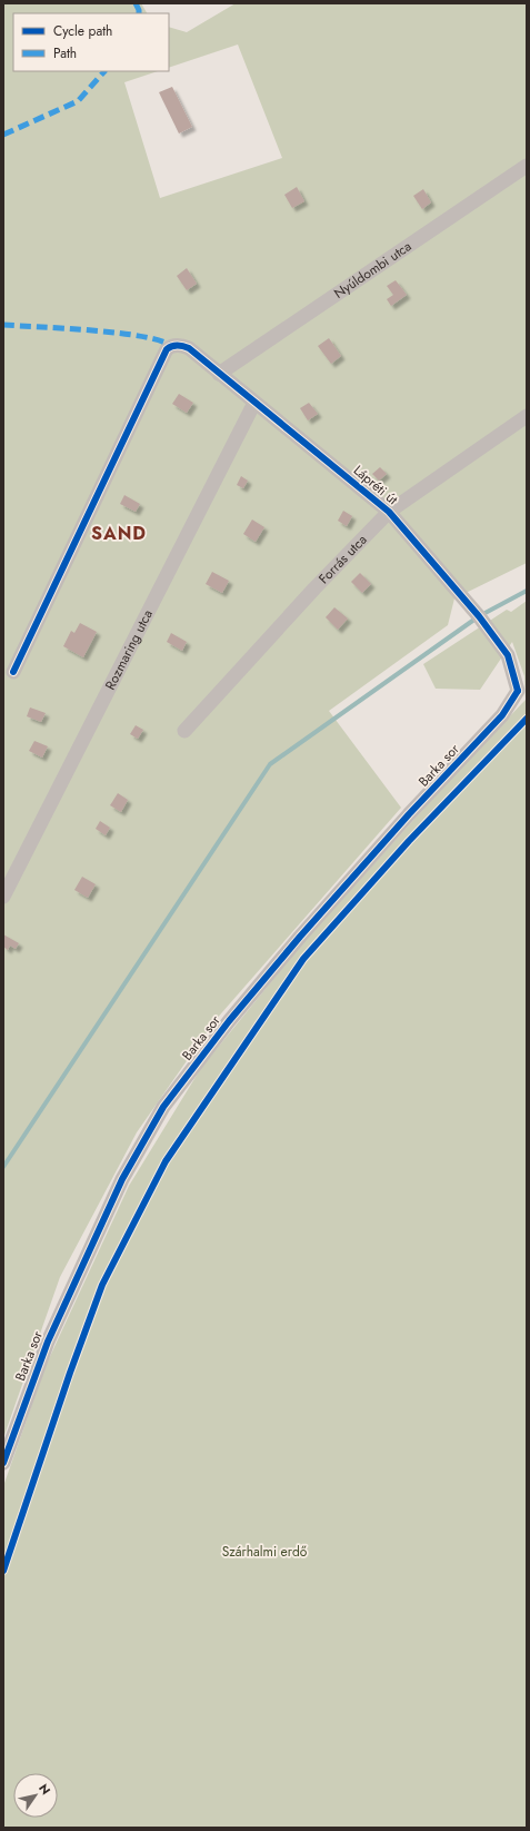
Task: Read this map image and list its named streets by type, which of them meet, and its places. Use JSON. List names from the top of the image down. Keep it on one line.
{"streets":{"street":["Nyúldombi utca","Lápréti út","Forrás utca","Rozmaring utca","Barka sor"]},"crossings":[["Nyúldombi utca","Lápréti út"],["Lápréti út","Forrás utca"],["Lápréti út","Rozmaring utca"],["Lápréti út","Barka sor"]],"districts":["SAND"],"parks":["Szárhalmi erdő"],"legend":["Cycle path","Path"],"north":"top right"}
